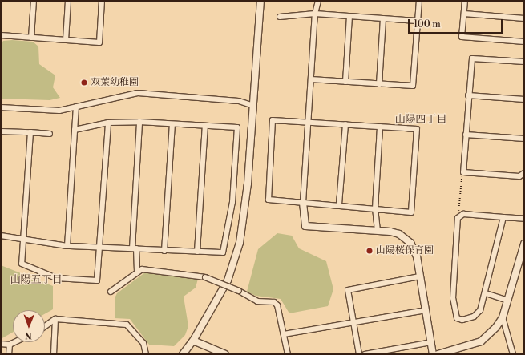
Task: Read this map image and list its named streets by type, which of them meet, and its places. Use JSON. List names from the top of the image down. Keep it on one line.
{"districts":["山陽四丁目","山陽五丁目"],"places":["双葉幼稚園","山陽桜保育園"],"scale_bar":"100 m","north":"bottom"}
